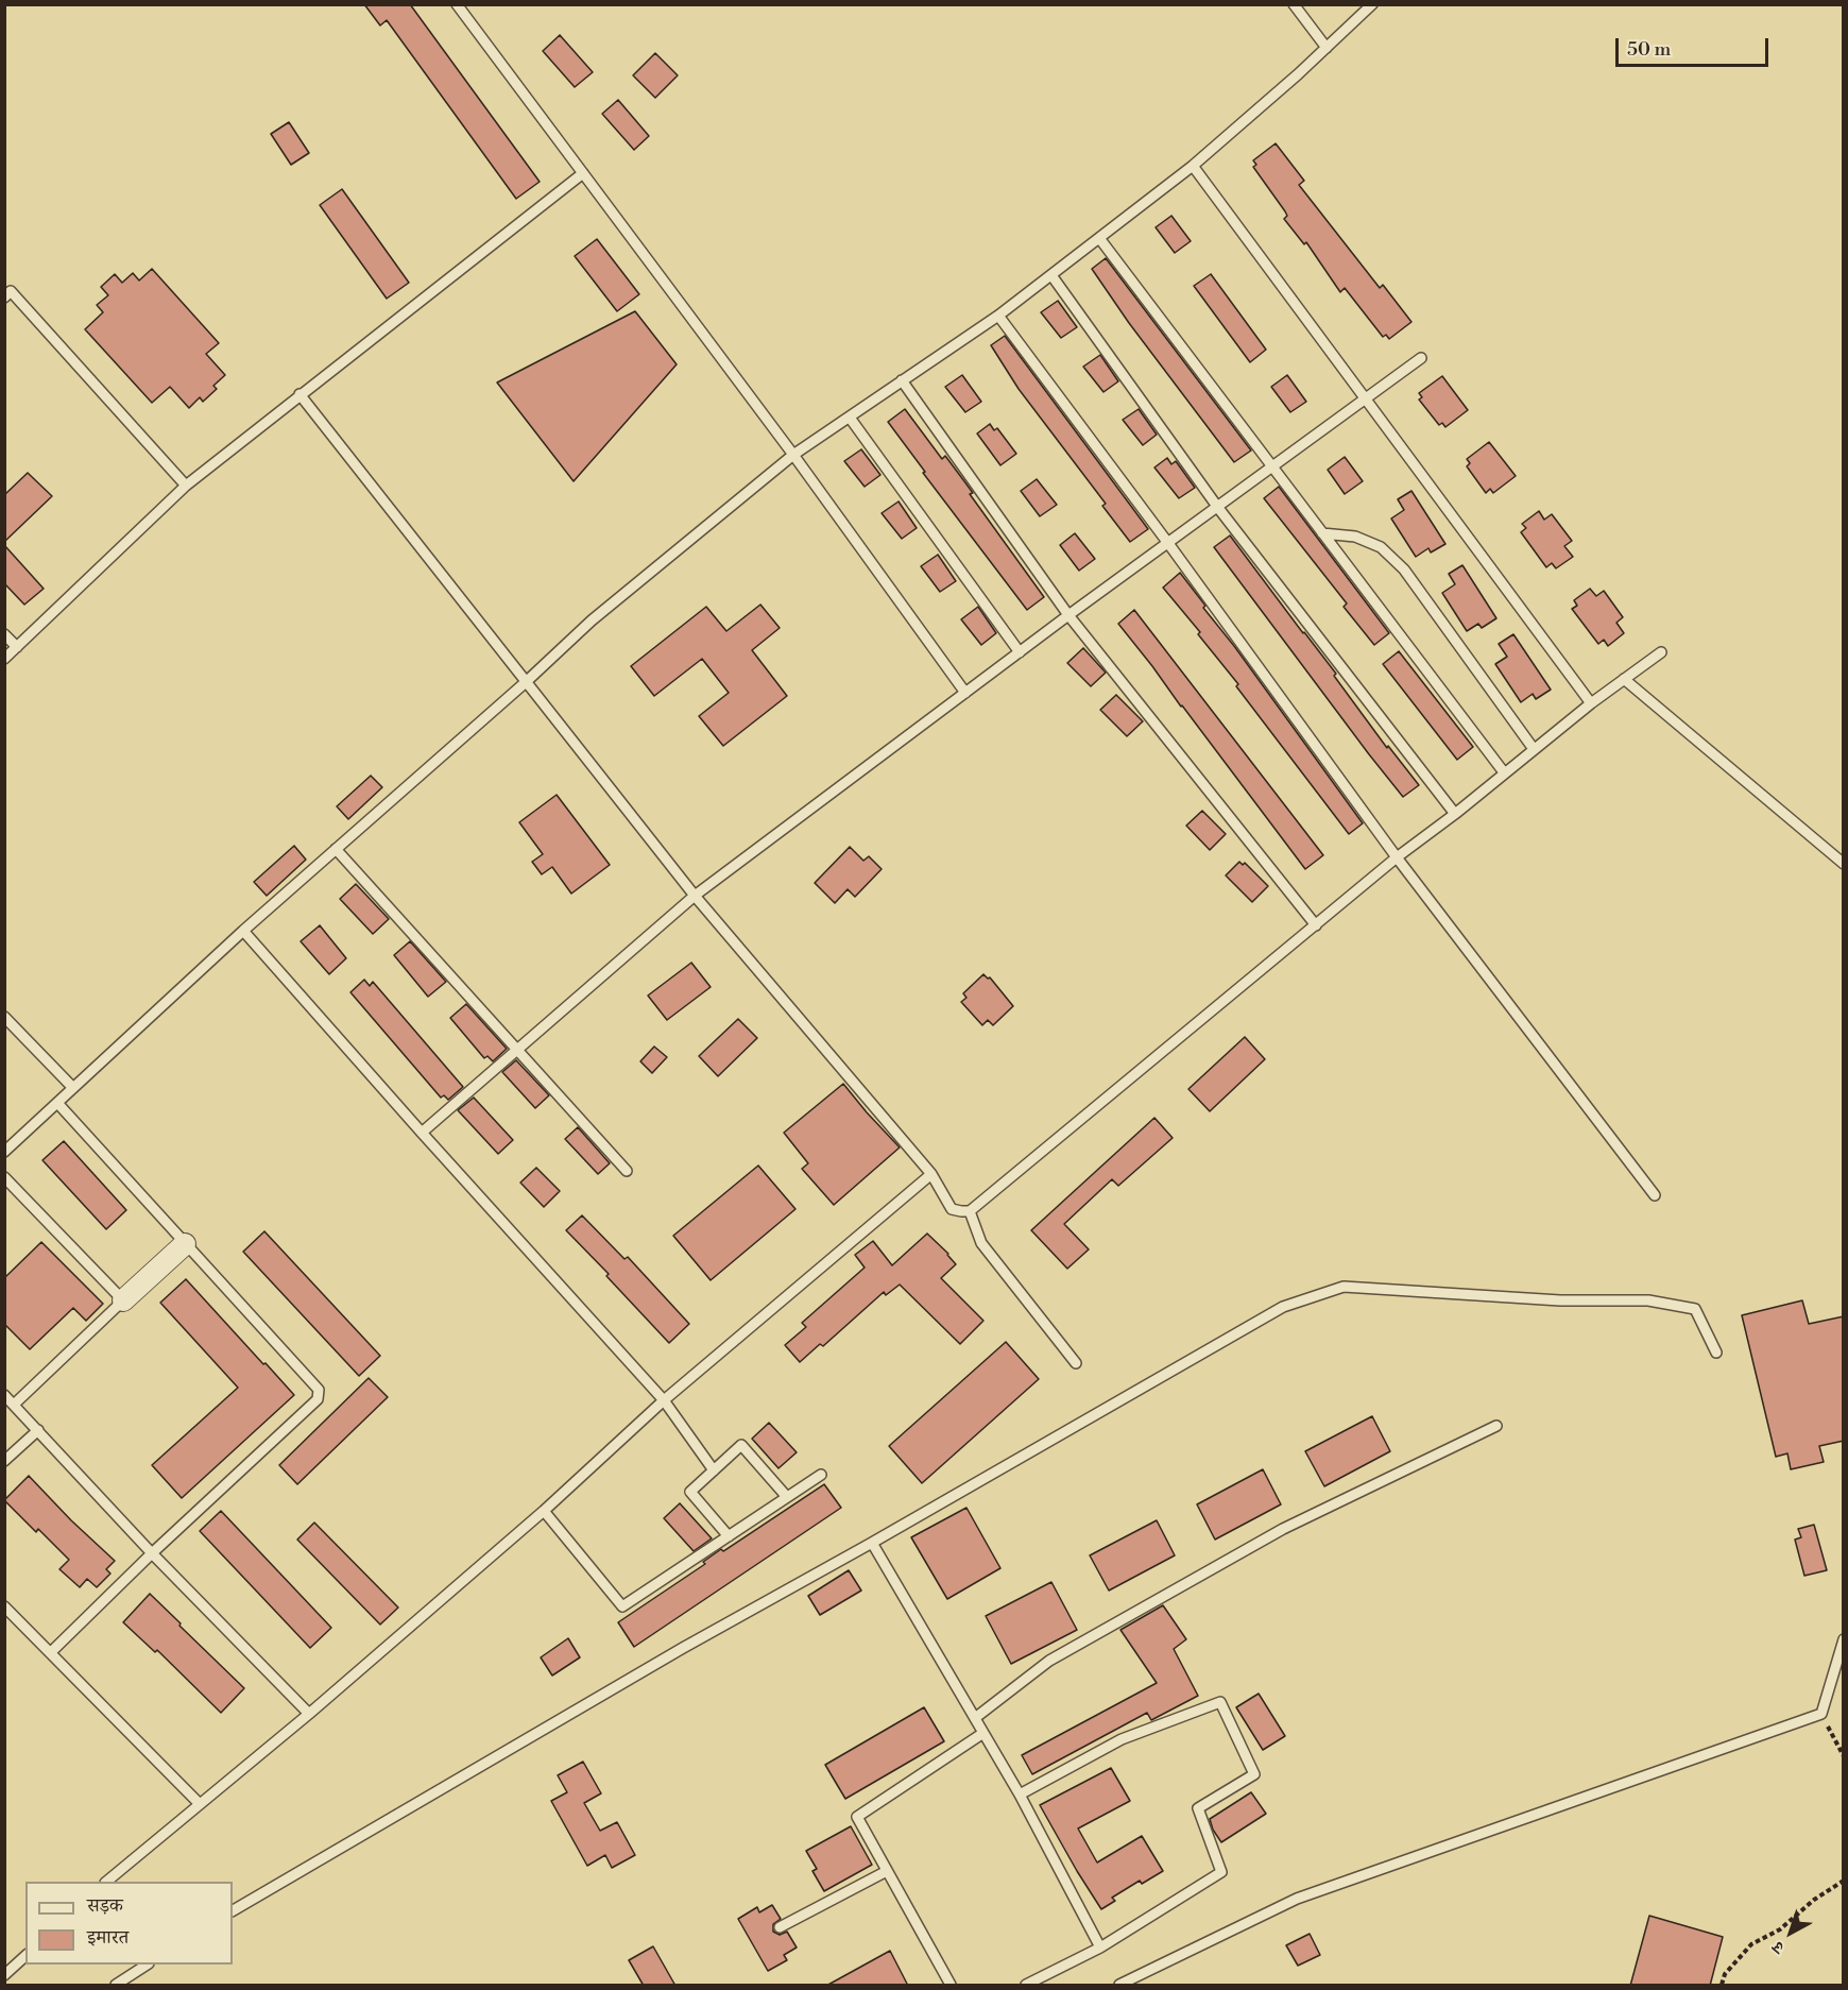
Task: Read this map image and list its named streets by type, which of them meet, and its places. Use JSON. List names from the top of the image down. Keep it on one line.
{"legend":["सड़क","इमारत"],"scale_bar":"50 m","north":"bottom left"}
